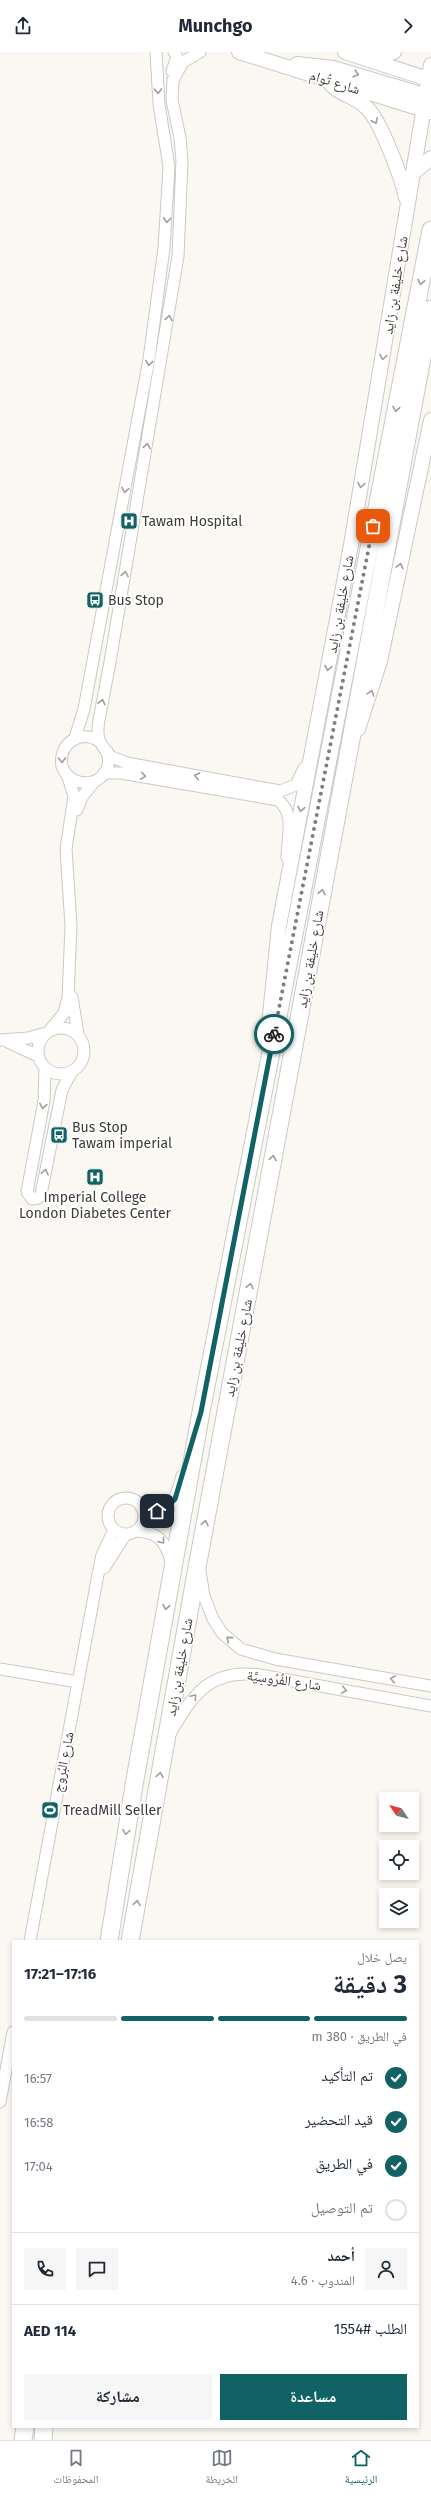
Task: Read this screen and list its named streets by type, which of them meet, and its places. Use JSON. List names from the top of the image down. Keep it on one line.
{"streets":{"highway":["شارع خليفة بن زايد"],"main road":["شارع تُوام"],"street":["شارع الفُرُوسِيَّة","شارع البُروج"]},"crossings":[["شارع تُوام","شارع خليفة بن زايد"],["شارع خليفة بن زايد","شارع الفُرُوسِيَّة"]],"places":{"hospital":["Tawam Hospital","Imperial College London Diabetes Center"],"bus stop":["Bus Stop","Bus Stop Tawam imperial"],"sports":["TreadMill Seller"]},"north":"top left","page":{"header":"Munchgo","heading":["3 دقيقة","يصل خلال","17:16–17:21"],"panel":["أحمد","المندوب · 4.6","الطلب #1554","AED 114"],"bar":"في الطريق · 380 m","list":[["تم التأكيد","16:57"],["قيد التحضير","16:58"],["في الطريق","17:04"],"تم التوصيل"],"buttons":["مساعدة","مشاركة"],"tabs":["الرئيسية","الخريطة","المحفوظات"]}}
